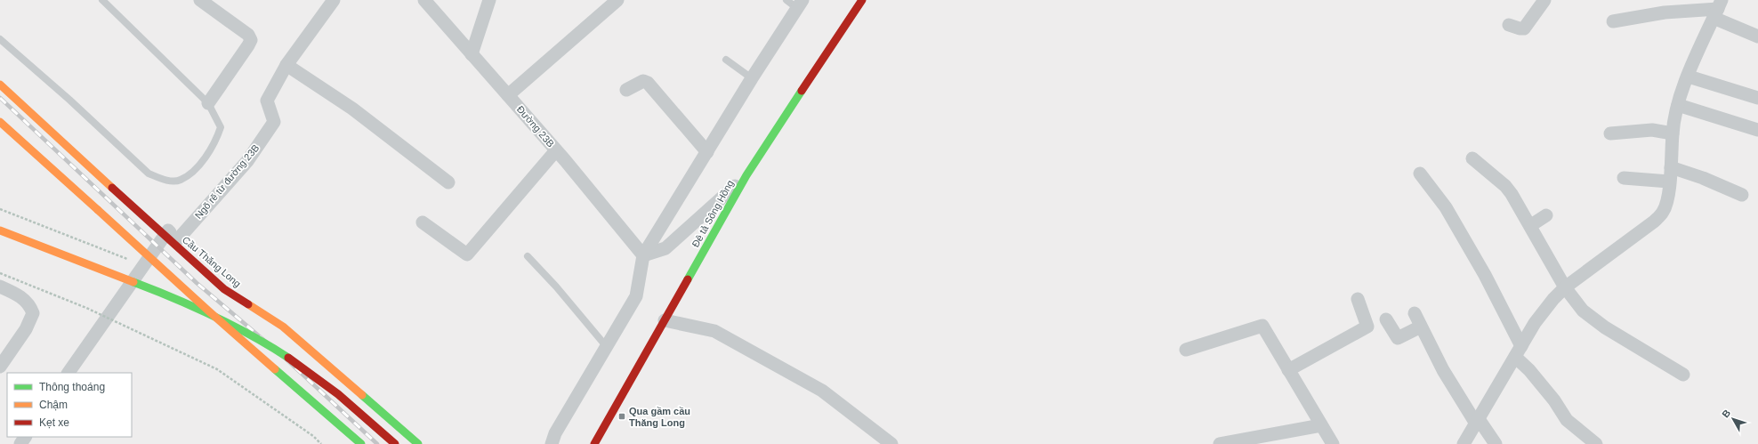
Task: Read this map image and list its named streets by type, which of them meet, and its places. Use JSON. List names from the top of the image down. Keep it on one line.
{"streets":{"main road":["Đê tả Sông Hồng","Cầu Thăng Long"],"street":["Đường 23B","Ngõ rẽ từ đường 23B"]},"places":{"transit":["Qua gầm cầu Thăng Long"]},"legend":["Thông thoáng","Chậm","Kẹt xe"],"north":"top left"}
